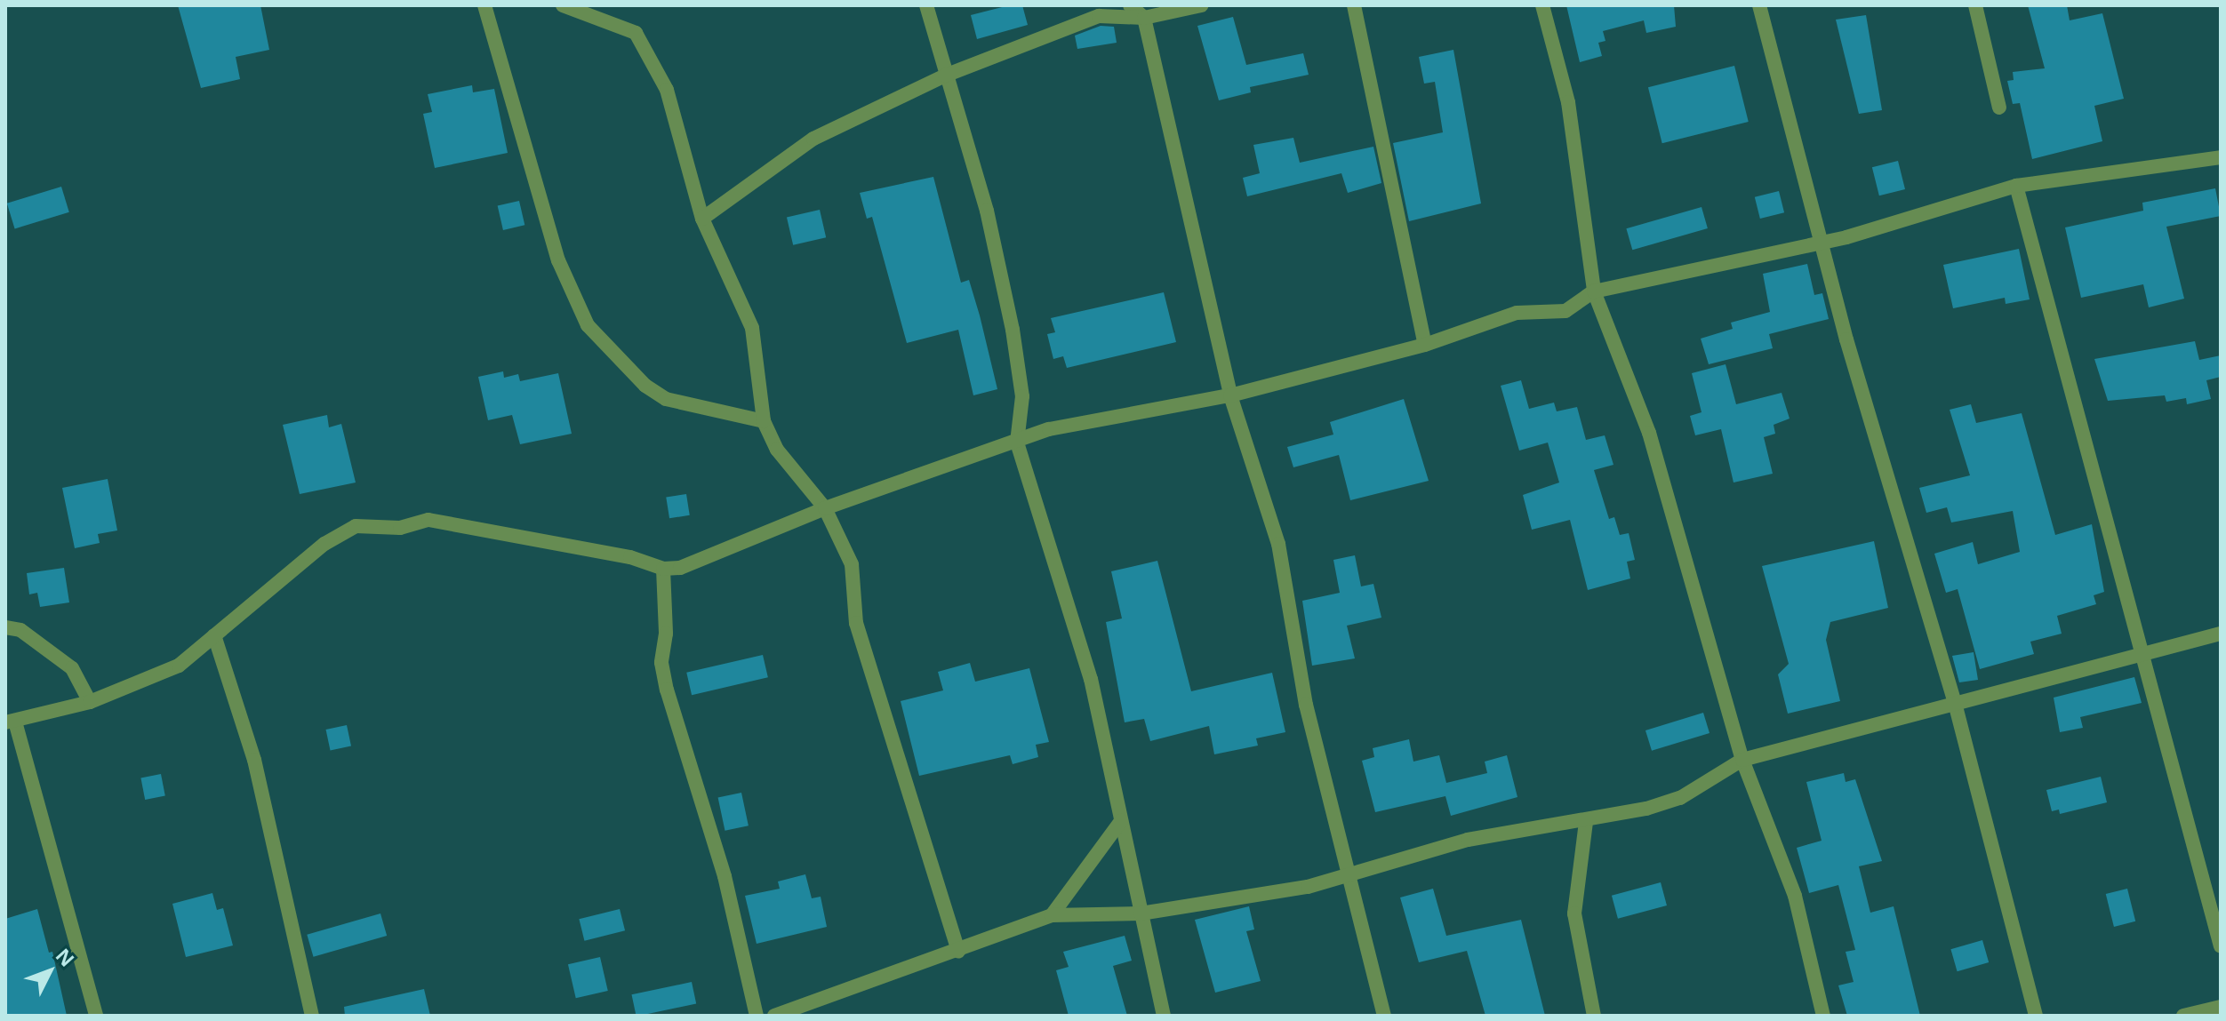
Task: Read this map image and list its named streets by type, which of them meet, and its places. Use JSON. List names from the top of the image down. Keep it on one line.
{"north":"top right"}
